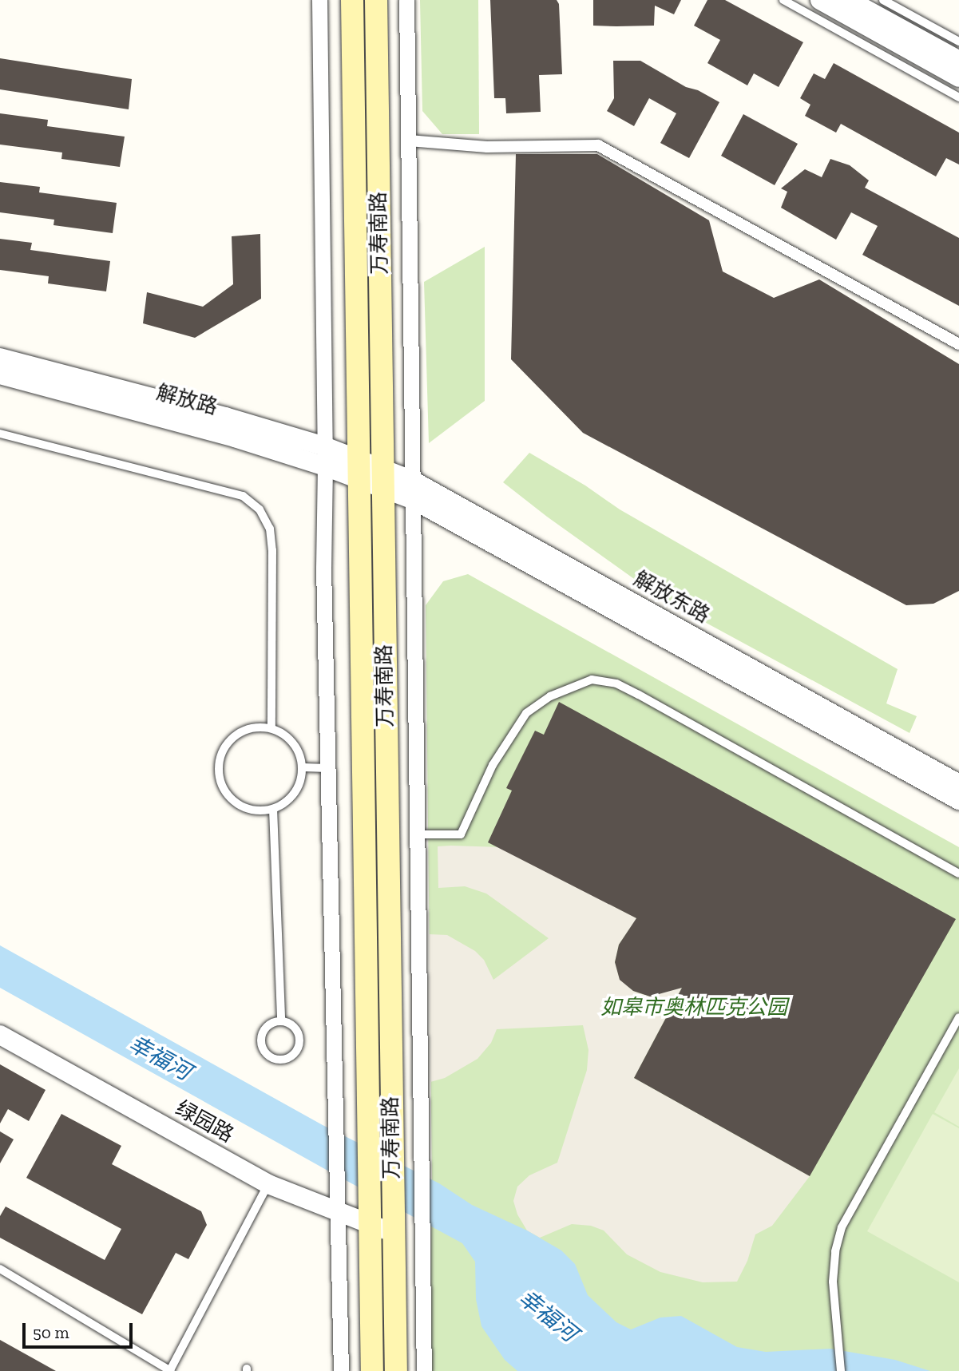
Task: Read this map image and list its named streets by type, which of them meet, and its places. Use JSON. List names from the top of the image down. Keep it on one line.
{"streets":{"main road":["万寿南路"],"street":["解放路","解放东路","绿园路"]},"crossings":[["万寿南路","解放路"],["万寿南路","解放东路"],["万寿南路","绿园路"],["解放路","解放东路"]],"water":["幸福河"],"parks":["如皋市奥林匹克公园"],"scale_bar":"50 m"}
